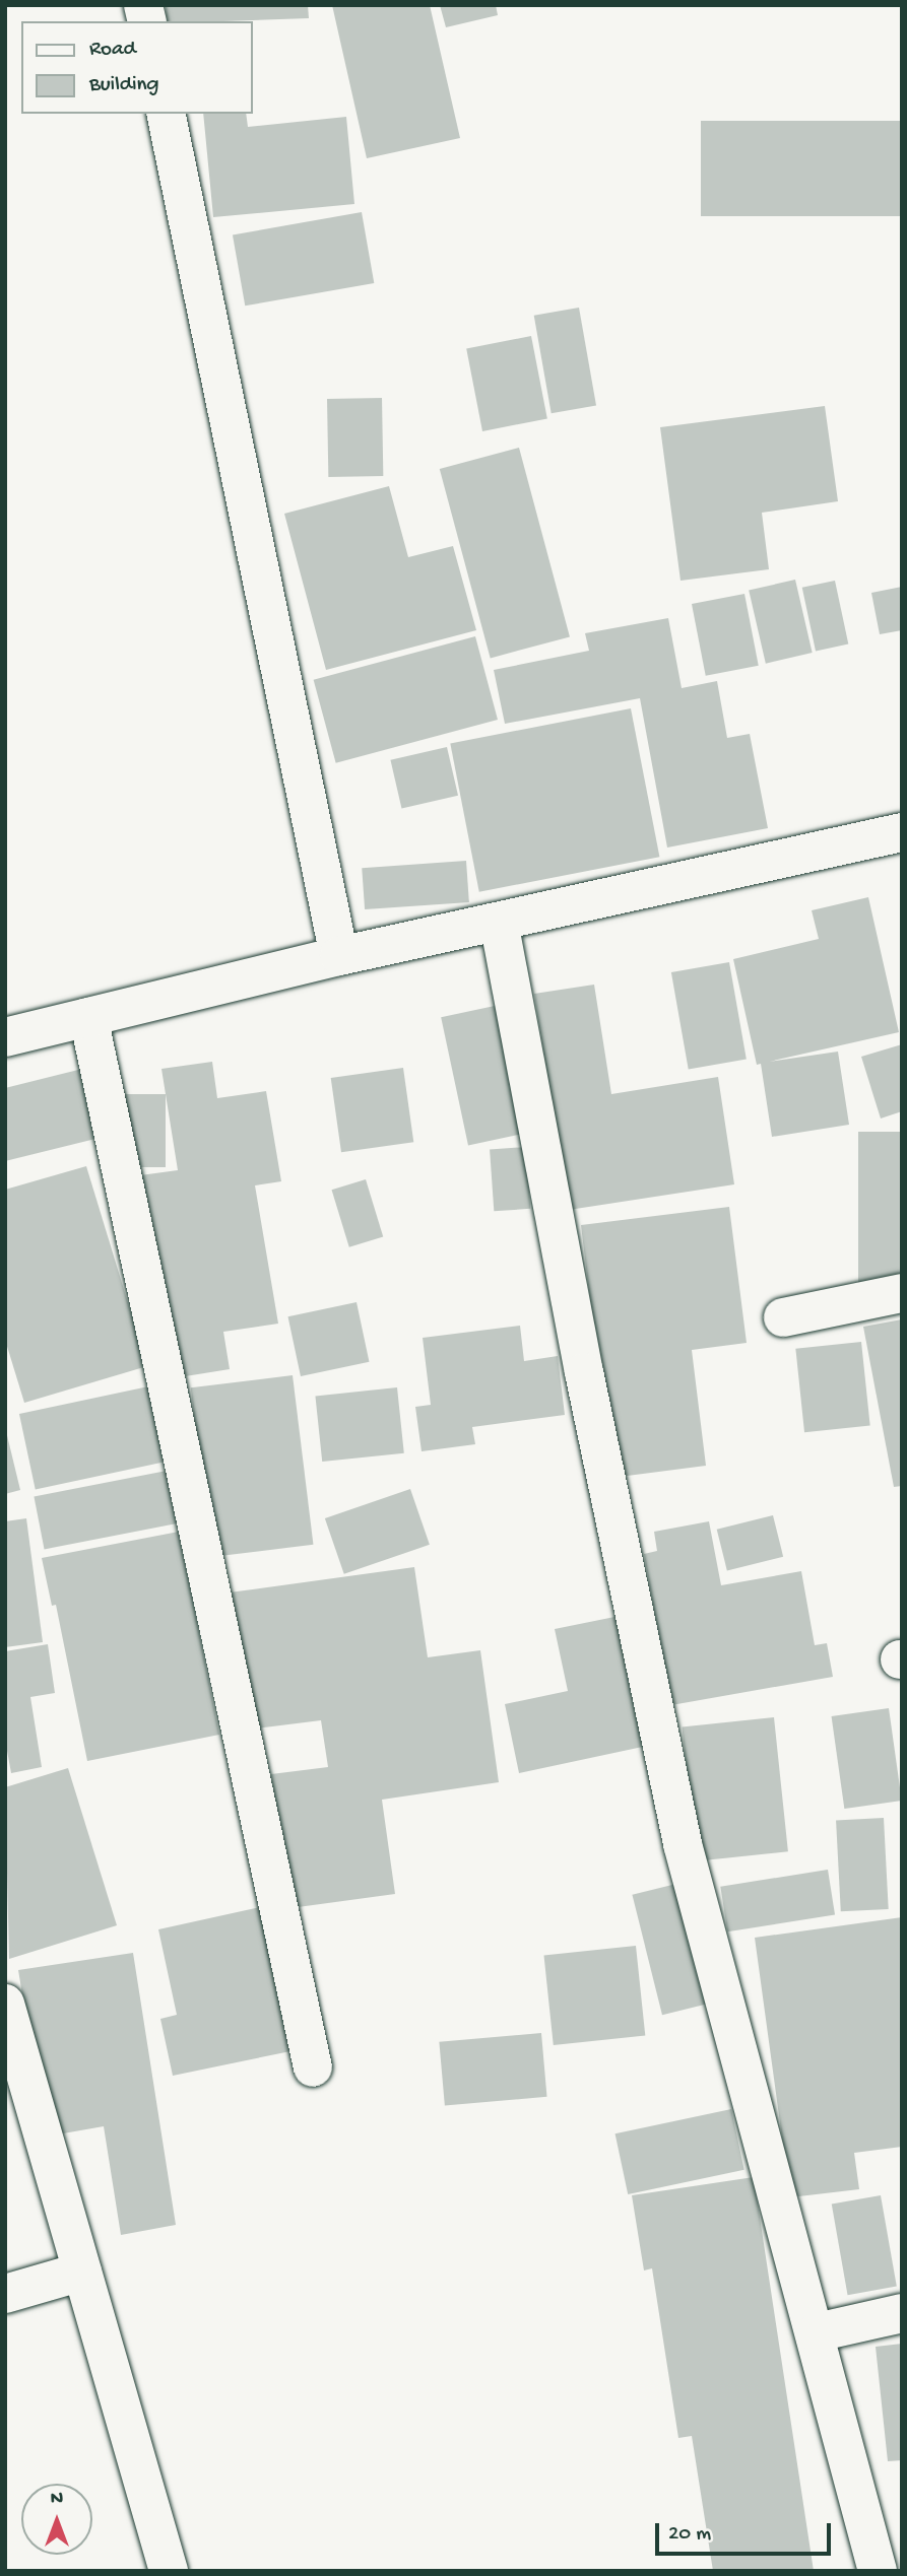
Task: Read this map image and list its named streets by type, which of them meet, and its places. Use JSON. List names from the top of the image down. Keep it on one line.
{"legend":["Road","Building"],"scale_bar":"20 m","north":"top"}
